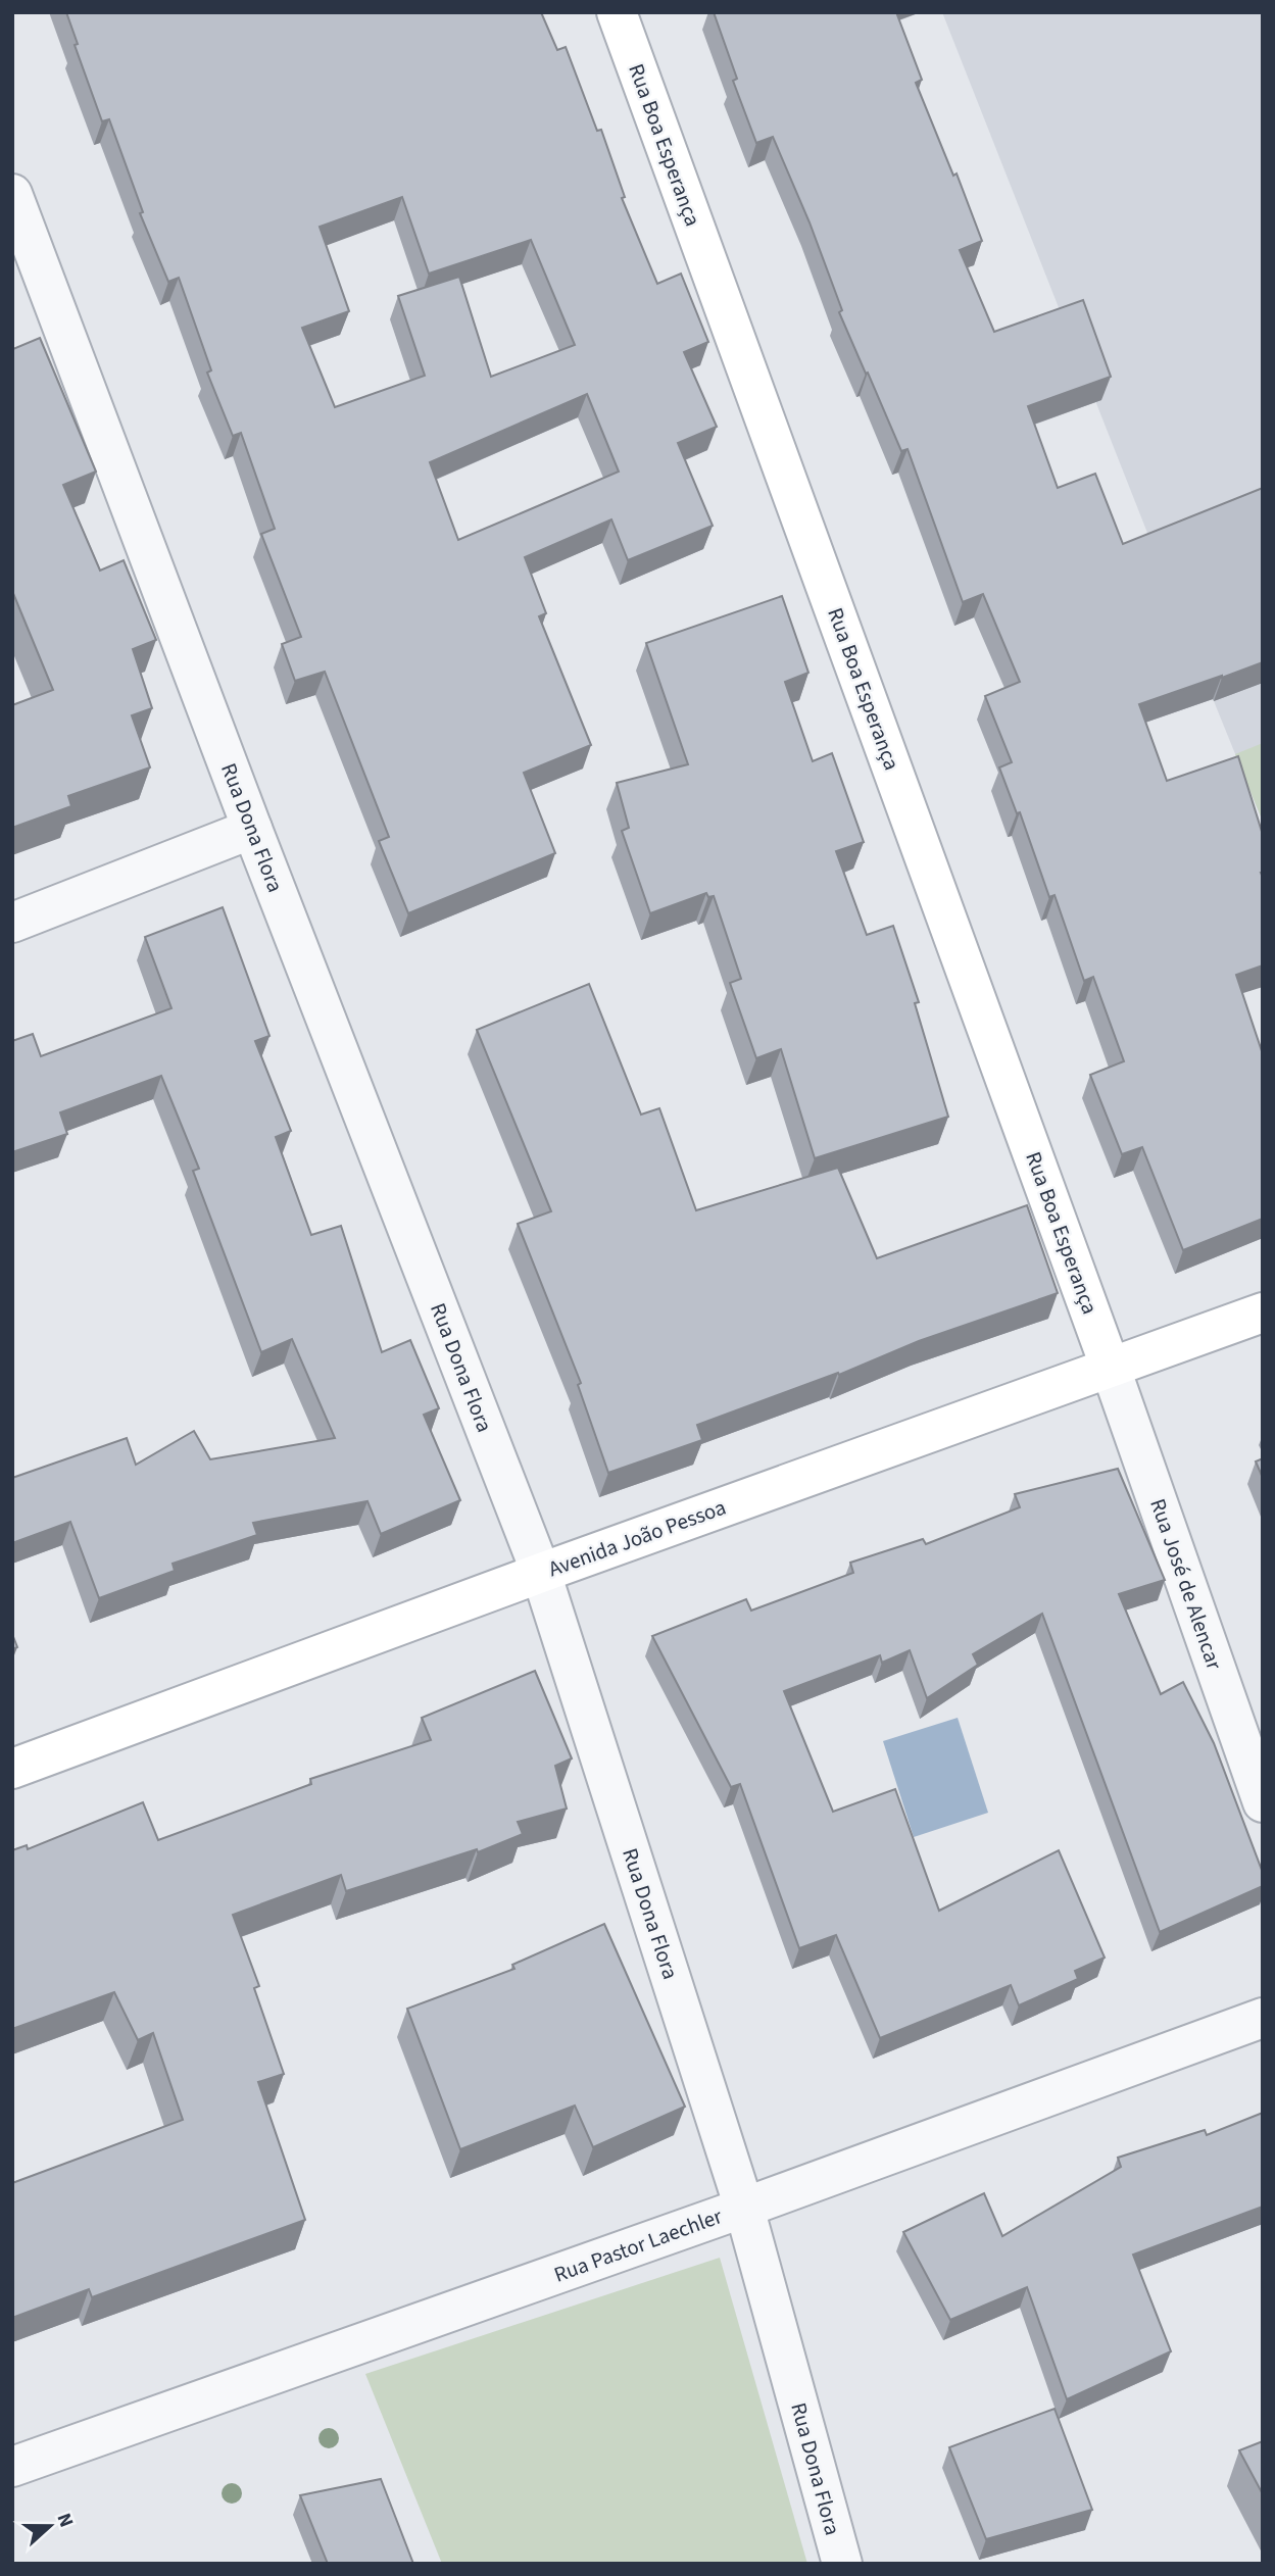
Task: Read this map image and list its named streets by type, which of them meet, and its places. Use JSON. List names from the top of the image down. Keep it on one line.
{"streets":{"street":["Rua Boa Esperança","Rua Dona Flora","Avenida João Pessoa","Rua José de Alencar","Rua Pastor Laechler"]},"crossings":[["Rua Boa Esperança","Avenida João Pessoa"],["Rua Boa Esperança","Rua José de Alencar"],["Rua Dona Flora","Avenida João Pessoa"],["Rua Dona Flora","Rua Pastor Laechler"],["Avenida João Pessoa","Rua José de Alencar"]],"north":"right"}
